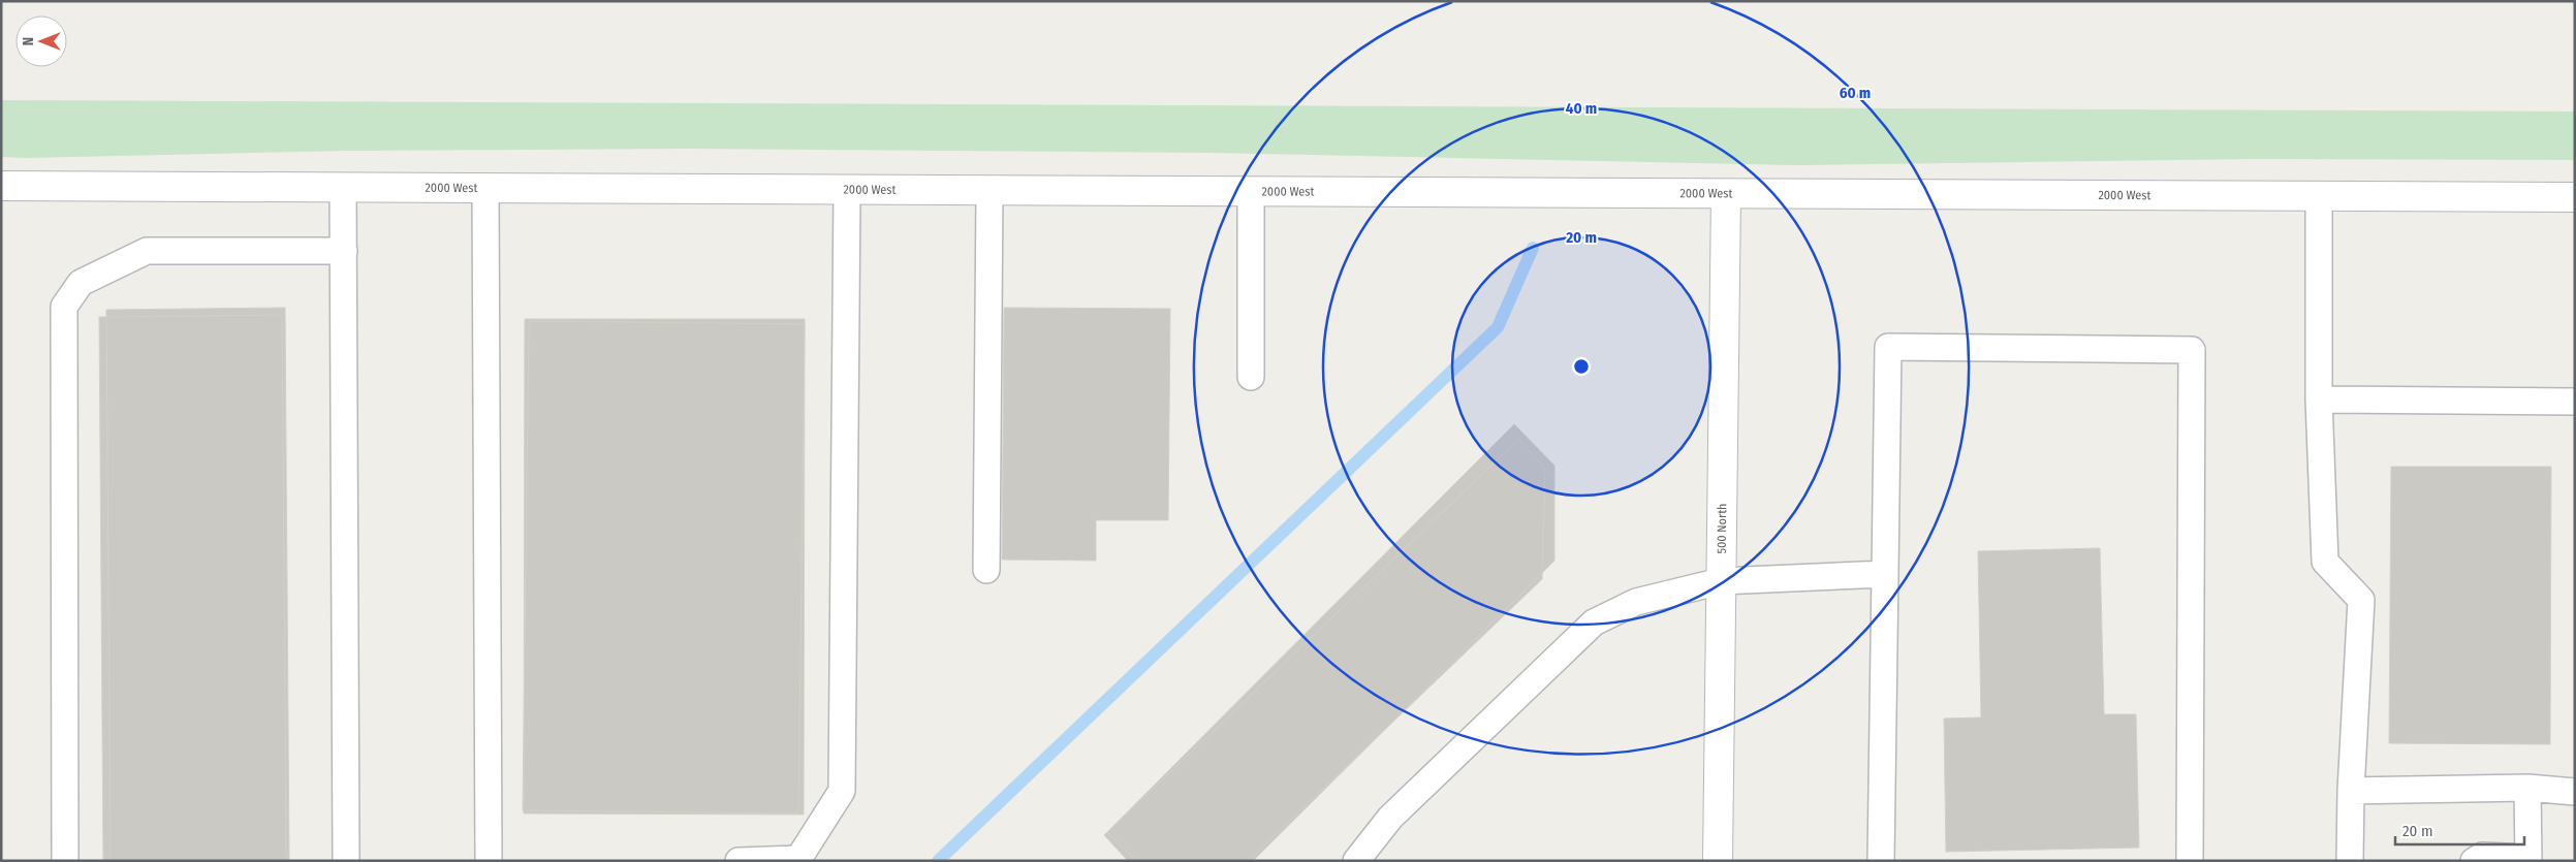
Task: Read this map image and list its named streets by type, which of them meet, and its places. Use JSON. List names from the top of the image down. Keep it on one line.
{"streets":{"street":["2000 West","500 North"]},"crossings":[["2000 West","500 North"]],"scale_bar":"20 m","north":"left","rings":["60 m","40 m","20 m"]}
